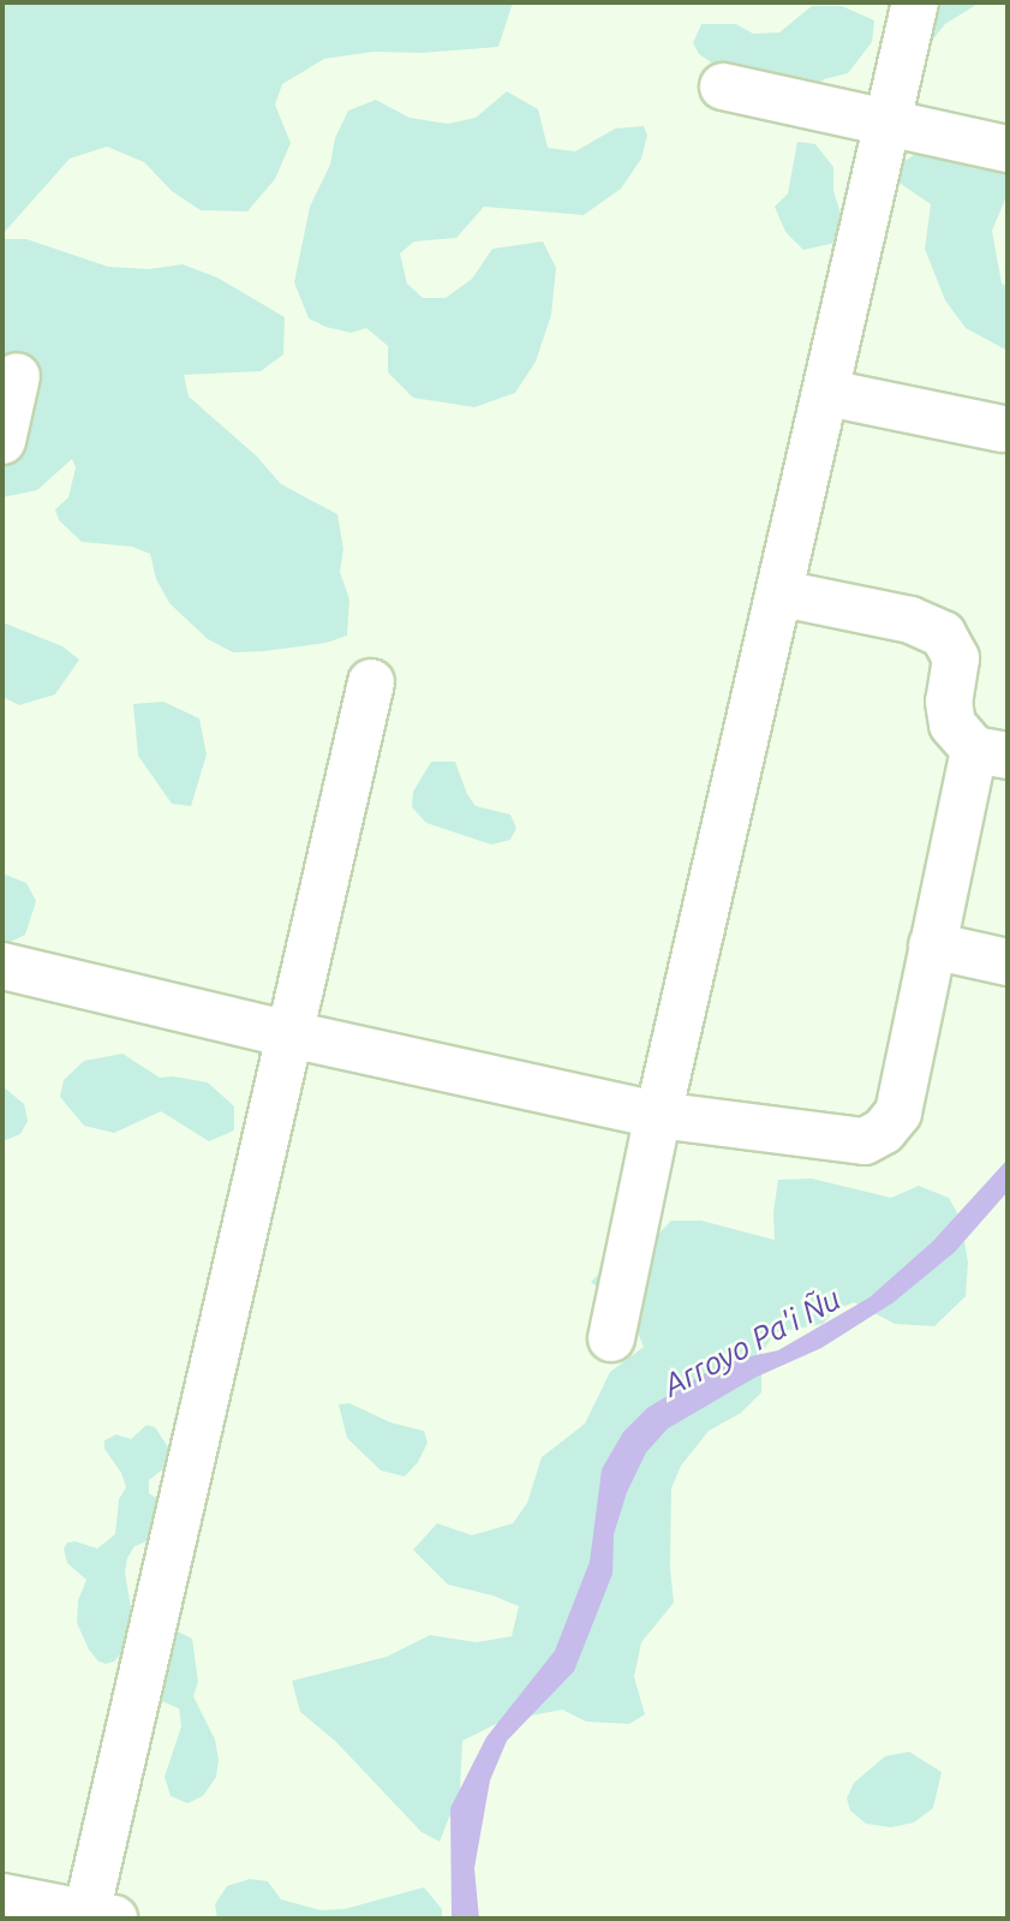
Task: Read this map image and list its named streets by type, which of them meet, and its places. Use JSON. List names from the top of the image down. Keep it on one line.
{"water":["Arroyo Pa'i Ñu"]}
